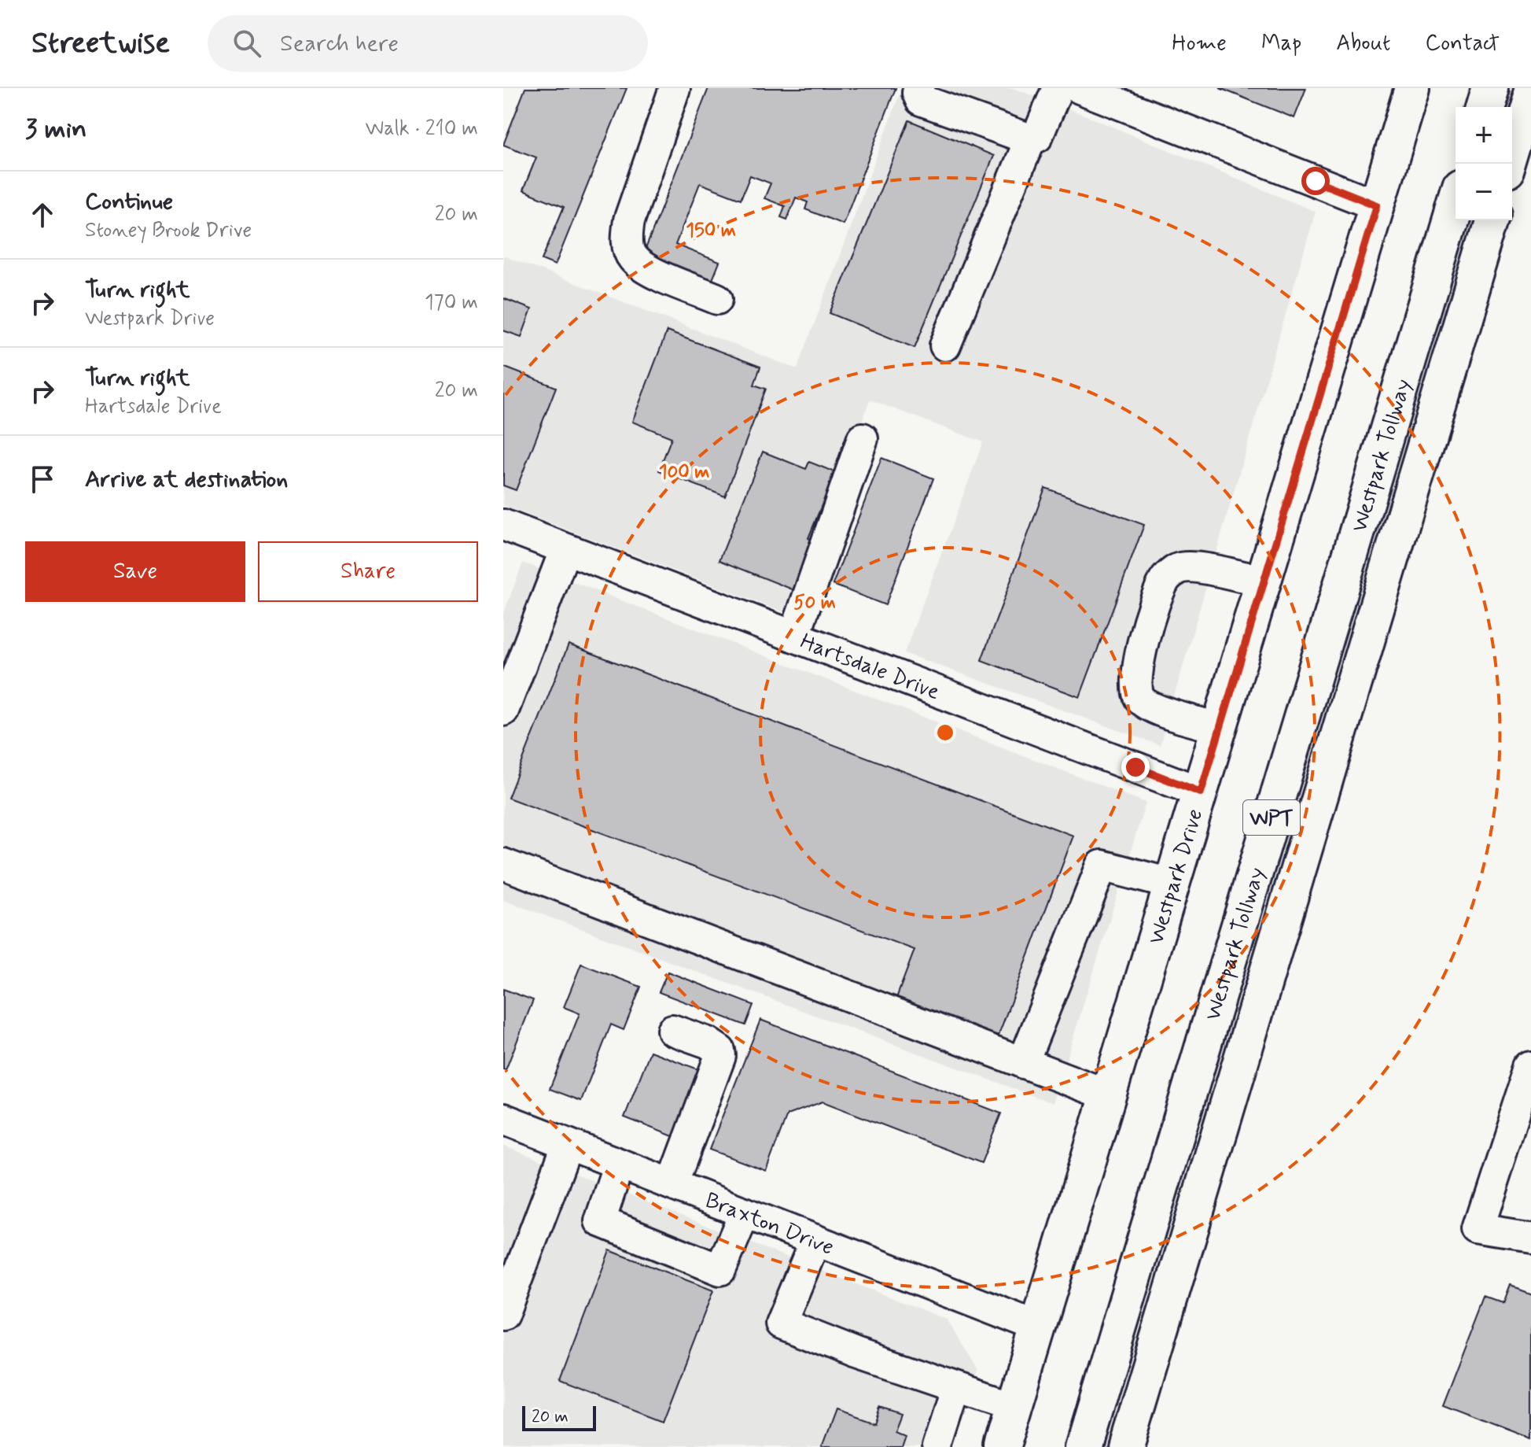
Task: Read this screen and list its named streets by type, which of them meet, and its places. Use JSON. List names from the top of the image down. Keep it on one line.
{"streets":{"main road":["Westpark Tollway","WPT","Westpark Drive"],"street":["Hartsdale Drive","Braxton Drive"]},"crossings":[["Hartsdale Drive","Westpark Drive"],["Westpark Drive","Braxton Drive"]],"scale_bar":"20 m","page":{"header":"Streetwise","search":"Search here","nav":["Home","Map","About","Contact"],"heading":["3 min","Walk · 210 m"],"map_buttons":["+","−"],"list":[["Continue","Stoney Brook Drive","20 m"],["Turn right","Westpark Drive","170 m"],["Turn right","Hartsdale Drive","20 m"],"Arrive at destination"],"buttons":["Save","Share"],"scale":"20 m"},"rings":["150 m","100 m","50 m"]}
